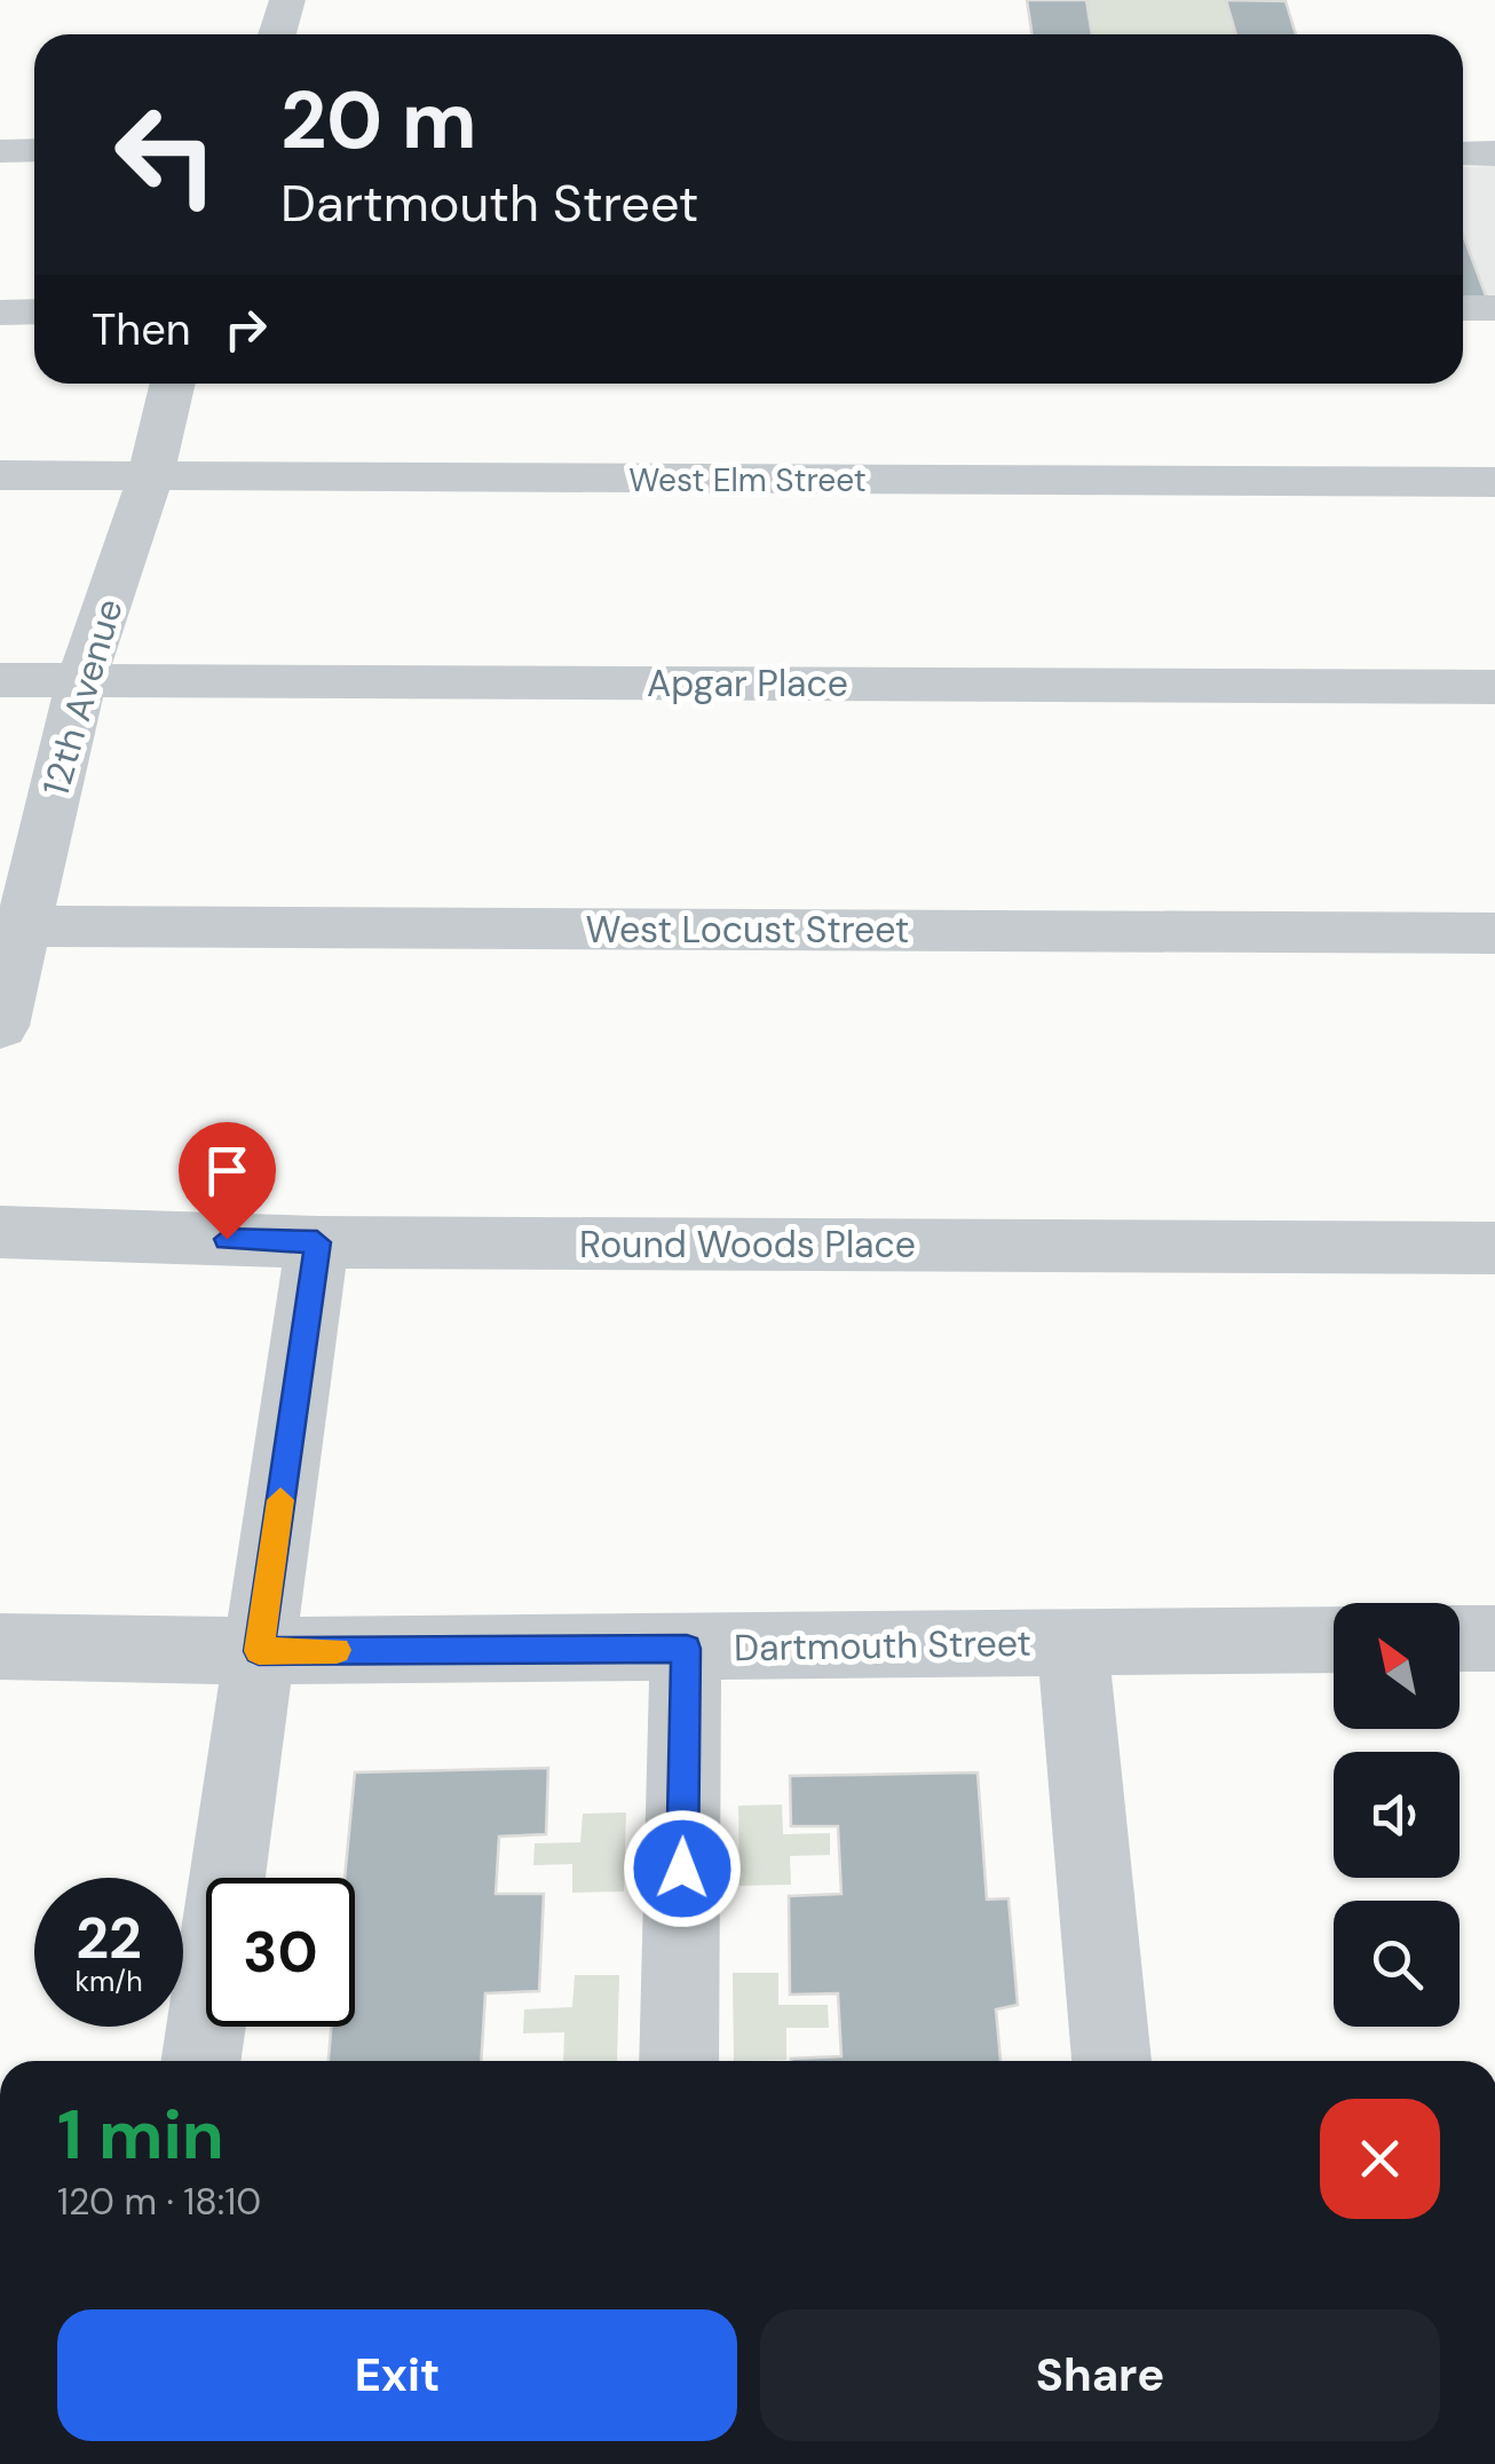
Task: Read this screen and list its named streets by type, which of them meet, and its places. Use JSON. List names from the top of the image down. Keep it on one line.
{"streets":{"street":["West Elm Street","Apgar Place","12th Avenue","West Locust Street","Round Woods Place","Dartmouth Street"]},"crossings":[["West Elm Street","12th Avenue"],["Apgar Place","12th Avenue"],["12th Avenue","West Locust Street"]],"north":"top left","page":{"turn":["20 m","Dartmouth Street"],"then":"Then","speed":"22 km/h","limit":"30","heading":["1 min","120 m · 18:10"],"buttons":["Exit","Share"]}}
